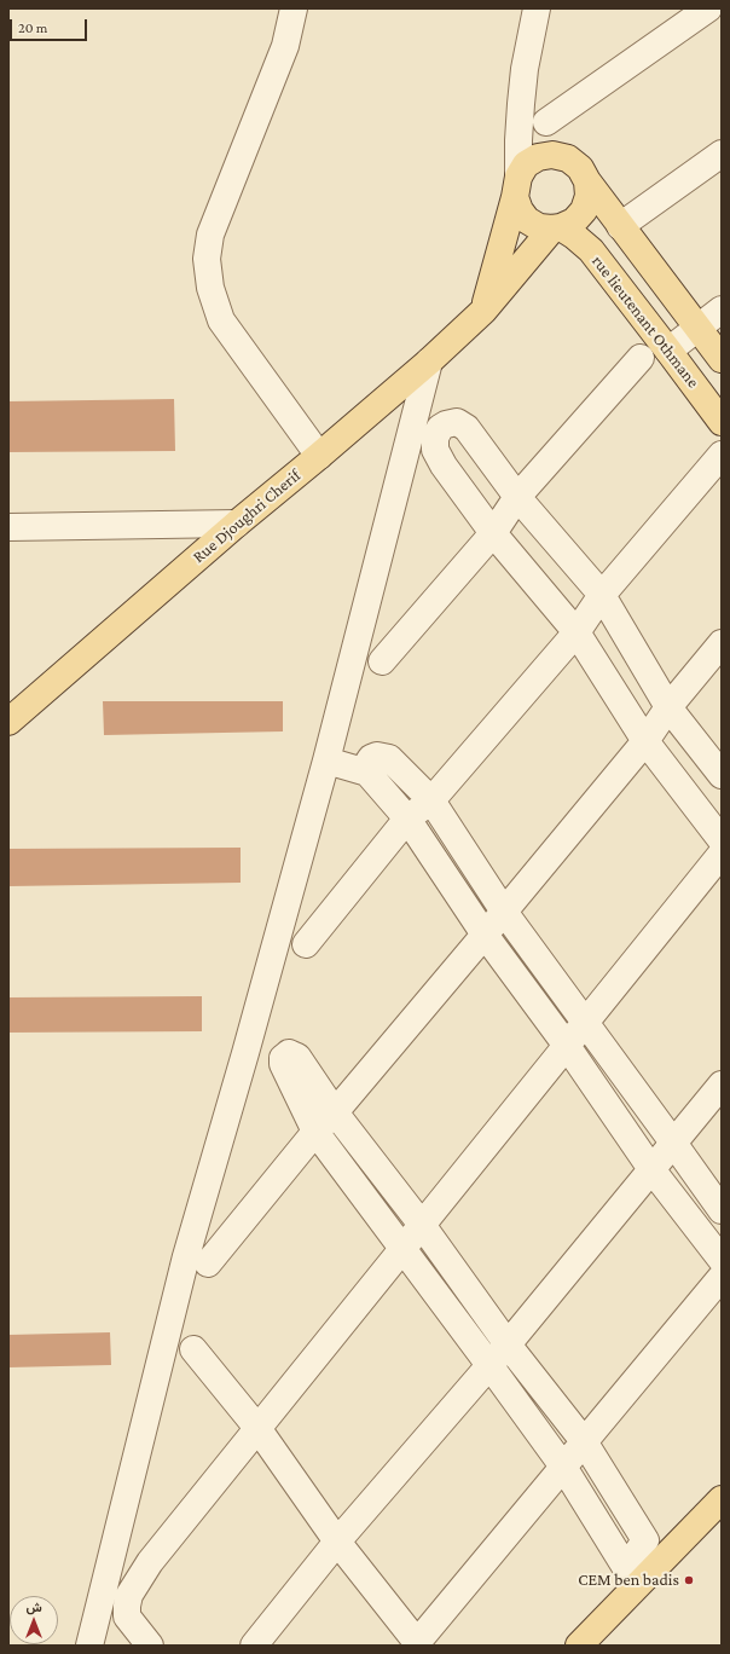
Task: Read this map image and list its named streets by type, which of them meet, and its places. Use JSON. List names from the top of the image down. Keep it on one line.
{"streets":{"main road":["rue lieutenant Othmane","Rue Djoughri Cherif"]},"crossings":[["rue lieutenant Othmane","Rue Djoughri Cherif"]],"places":["CEM ben badis"],"scale_bar":"20 m","north":"top"}
